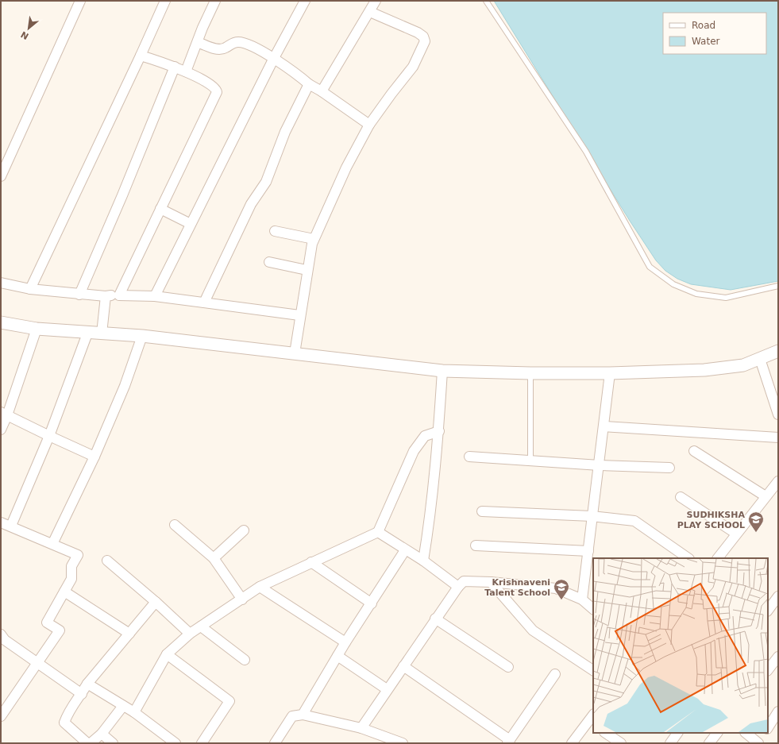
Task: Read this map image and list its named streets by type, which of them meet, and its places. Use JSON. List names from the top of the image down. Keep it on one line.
{"places":{"school or university":["SUDHIKSHA PLAY SCHOOL","Krishnaveni Talent School"]},"legend":["Road","Water"],"north":"bottom left"}
